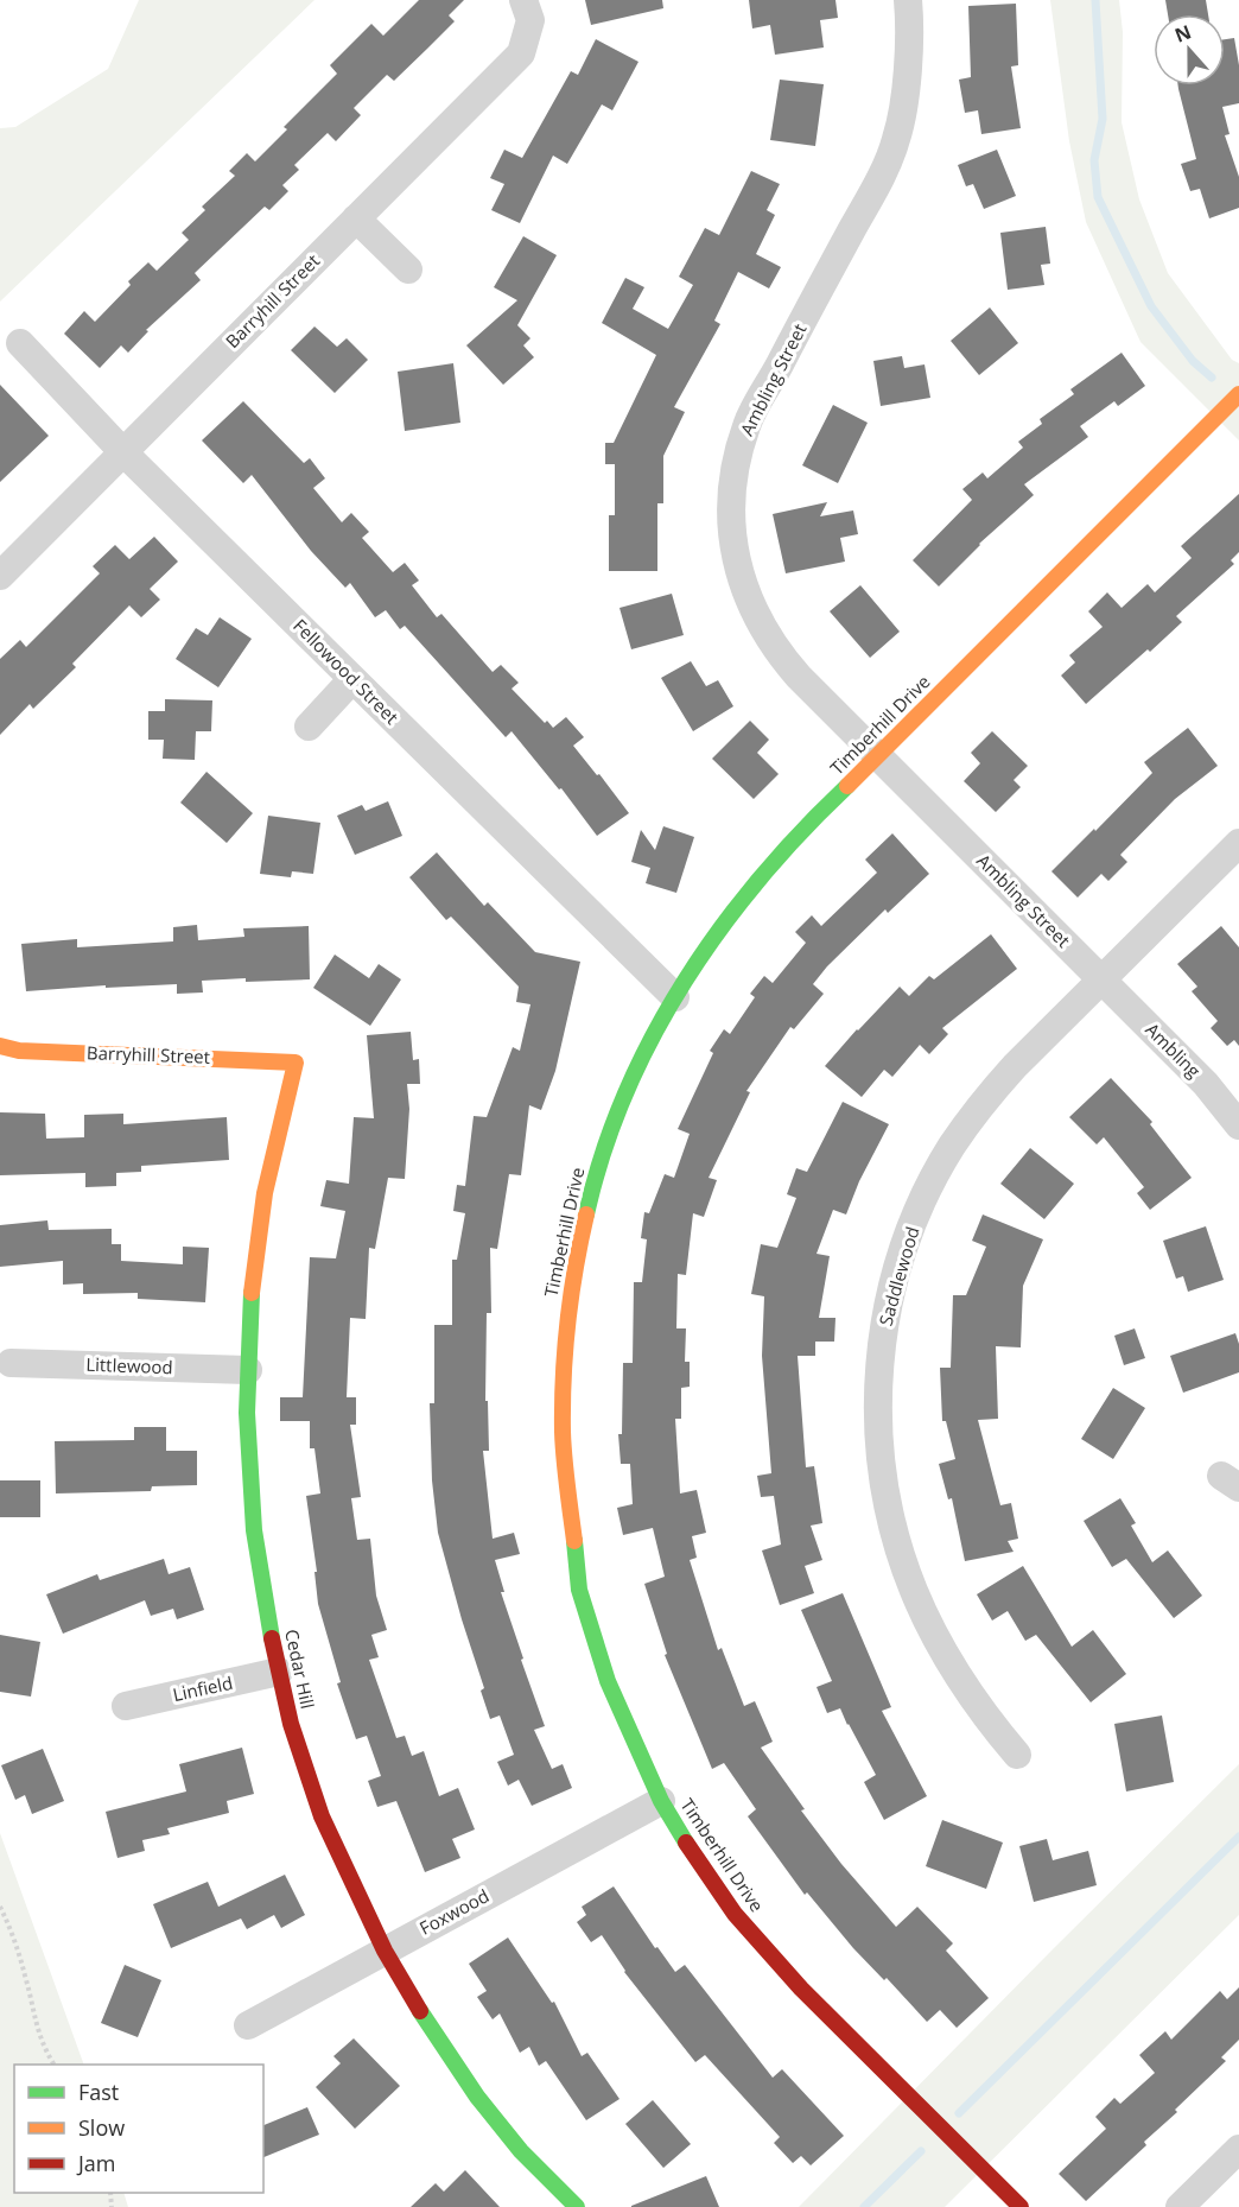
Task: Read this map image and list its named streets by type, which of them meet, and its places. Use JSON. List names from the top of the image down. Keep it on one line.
{"streets":{"street":["Barryhill Street","Ambling Street","Fellowood Street","Timberhill Drive","Ambling","Saddlewood","Littlewood","Cedar Hill","Linfield","Foxwood"]},"crossings":[["Barryhill Street","Fellowood Street"],["Barryhill Street","Cedar Hill"],["Ambling Street","Timberhill Drive"],["Ambling Street","Ambling"],["Ambling Street","Saddlewood"],["Fellowood Street","Timberhill Drive"],["Timberhill Drive","Foxwood"],["Ambling","Saddlewood"],["Littlewood","Cedar Hill"],["Cedar Hill","Linfield"],["Cedar Hill","Foxwood"]],"legend":["Fast","Slow","Jam"],"north":"top"}
